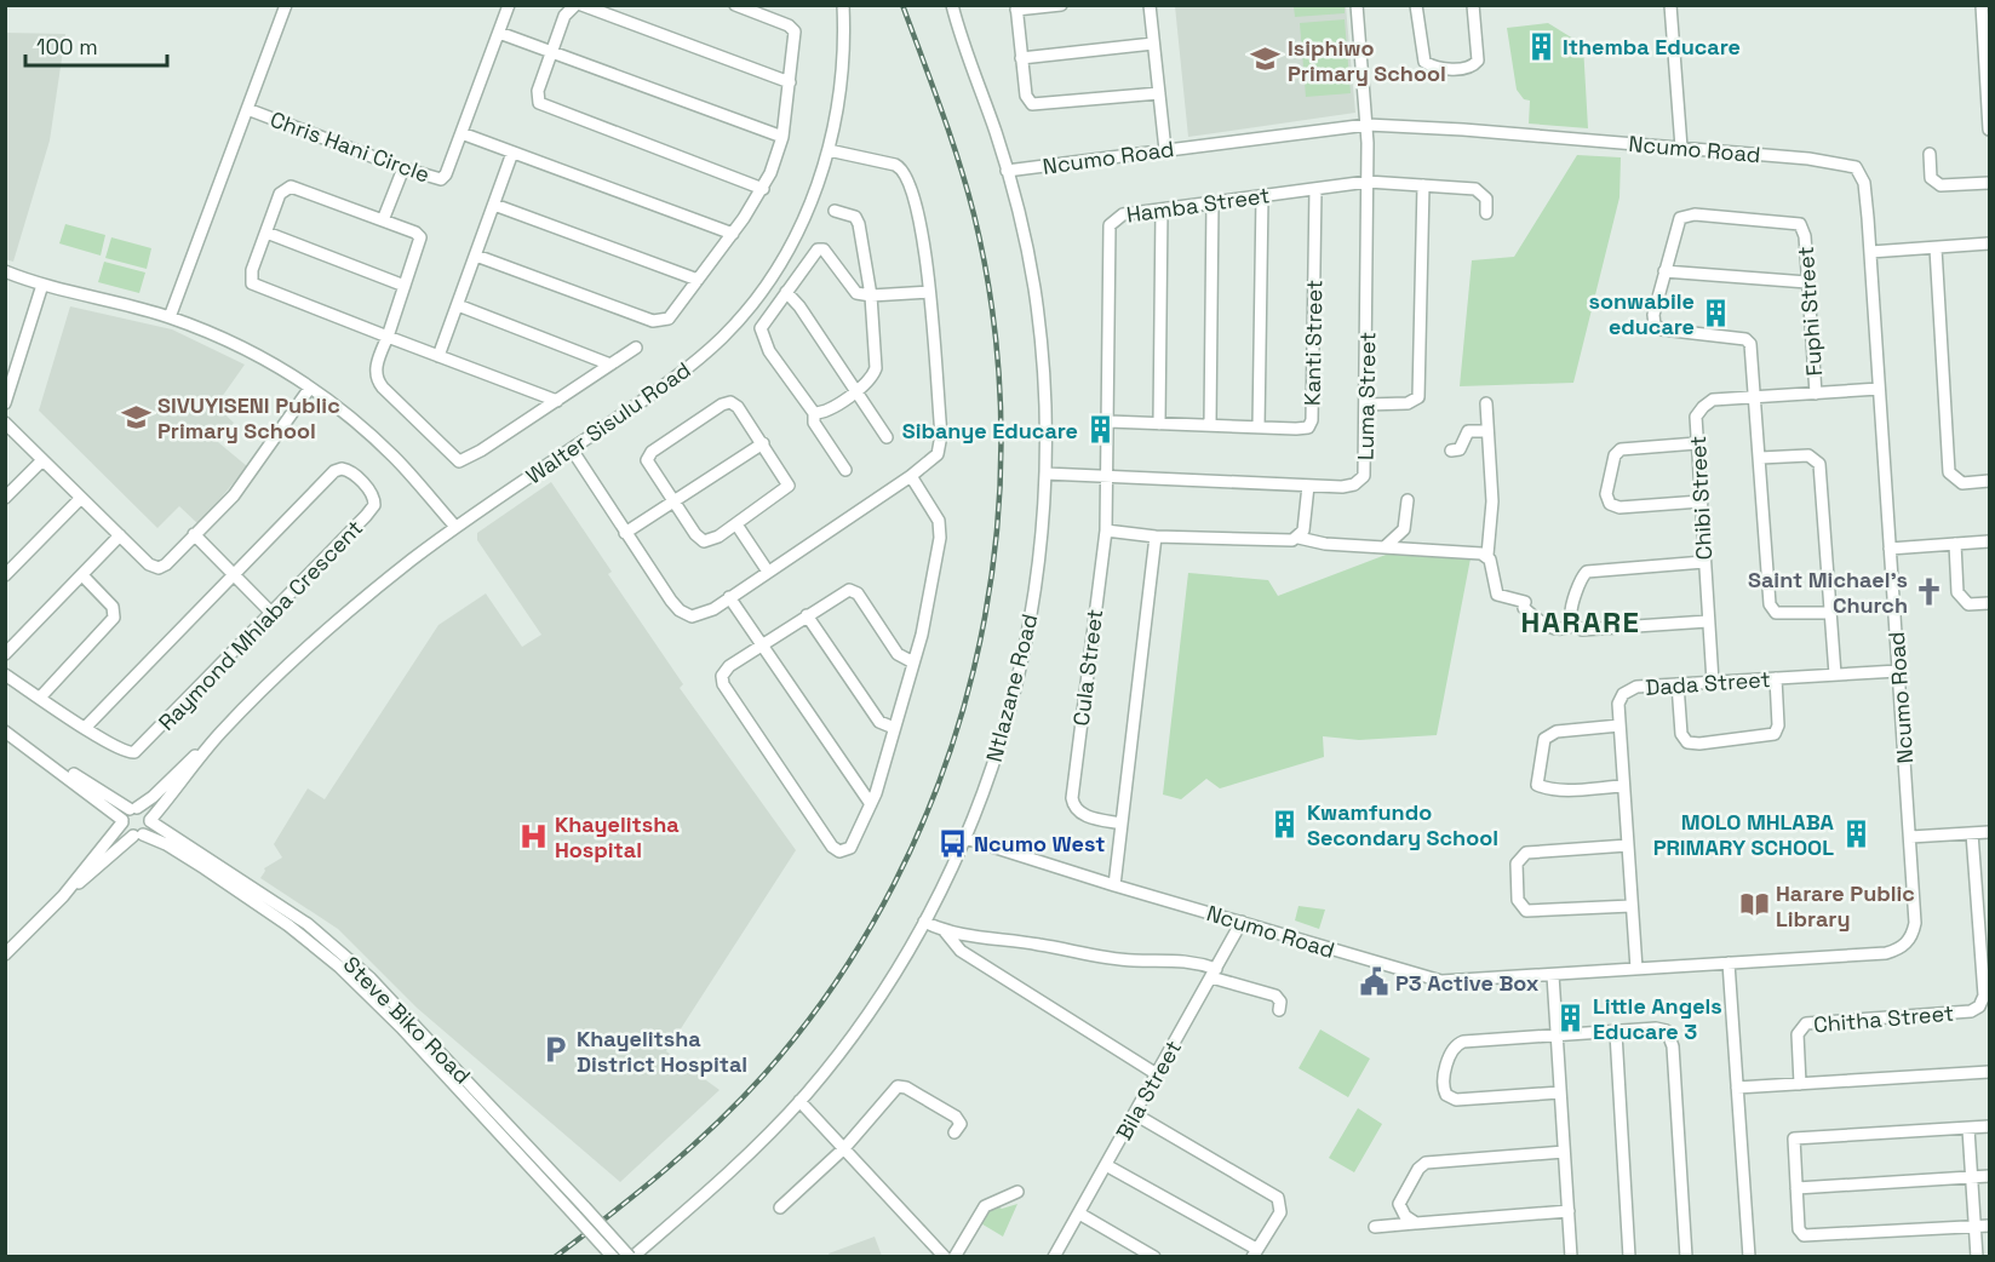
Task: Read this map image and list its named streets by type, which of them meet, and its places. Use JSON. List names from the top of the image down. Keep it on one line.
{"streets":{"street":["Chris Hani Circle","Ncumo Road","Hamba Street","Fuphi Street","Kanti Street","Luma Street","Walter Sisulu Road","Chibi Street","Raymond Mhlaba Crescent","Cula Street","Dada Street","Ntlazane Road","Chitha Street","Steve Biko Road","Bila Street"]},"crossings":[["Ncumo Road","Luma Street"],["Ncumo Road","Chibi Street"],["Ncumo Road","Dada Street"],["Ncumo Road","Ntlazane Road"],["Ncumo Road","Bila Street"],["Hamba Street","Kanti Street"],["Hamba Street","Luma Street"],["Hamba Street","Cula Street"],["Fuphi Street","Chibi Street"],["Luma Street","Cula Street"],["Luma Street","Ntlazane Road"],["Walter Sisulu Road","Steve Biko Road"],["Chibi Street","Dada Street"],["Ntlazane Road","Steve Biko Road"]],"districts":["HARARE"],"places":{"building":["Ithemba Educare","sonwabile educare","Sibanye Educare","Kwamfundo Secondary School","MOLO MHLABA PRIMARY SCHOOL","Little Angels Educare 3"],"school or university":["Isiphiwo Primary School","SIVUYISENI Public Primary School"],"church":["Saint Michael's Church"],"hospital":["Khayelitsha Hospital"],"bus stop":["Ncumo West"],"library":["Harare Public Library"],"public building":["P3 Active Box"],"parking":["Khayelitsha District Hospital"]},"scale_bar":"100 m"}
